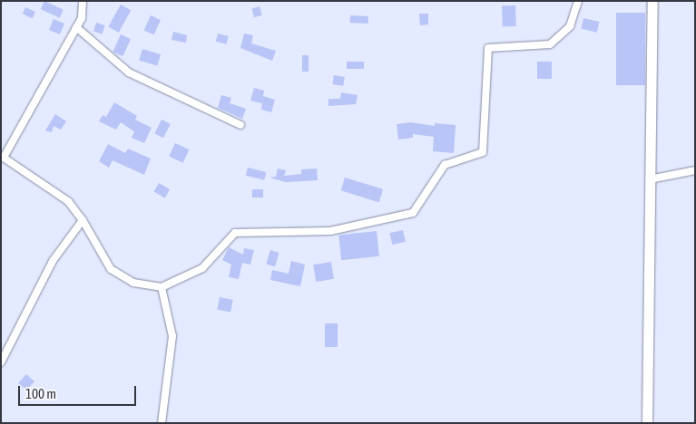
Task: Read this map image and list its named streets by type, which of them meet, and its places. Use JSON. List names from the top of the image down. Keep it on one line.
{"scale_bar":"100 m"}
